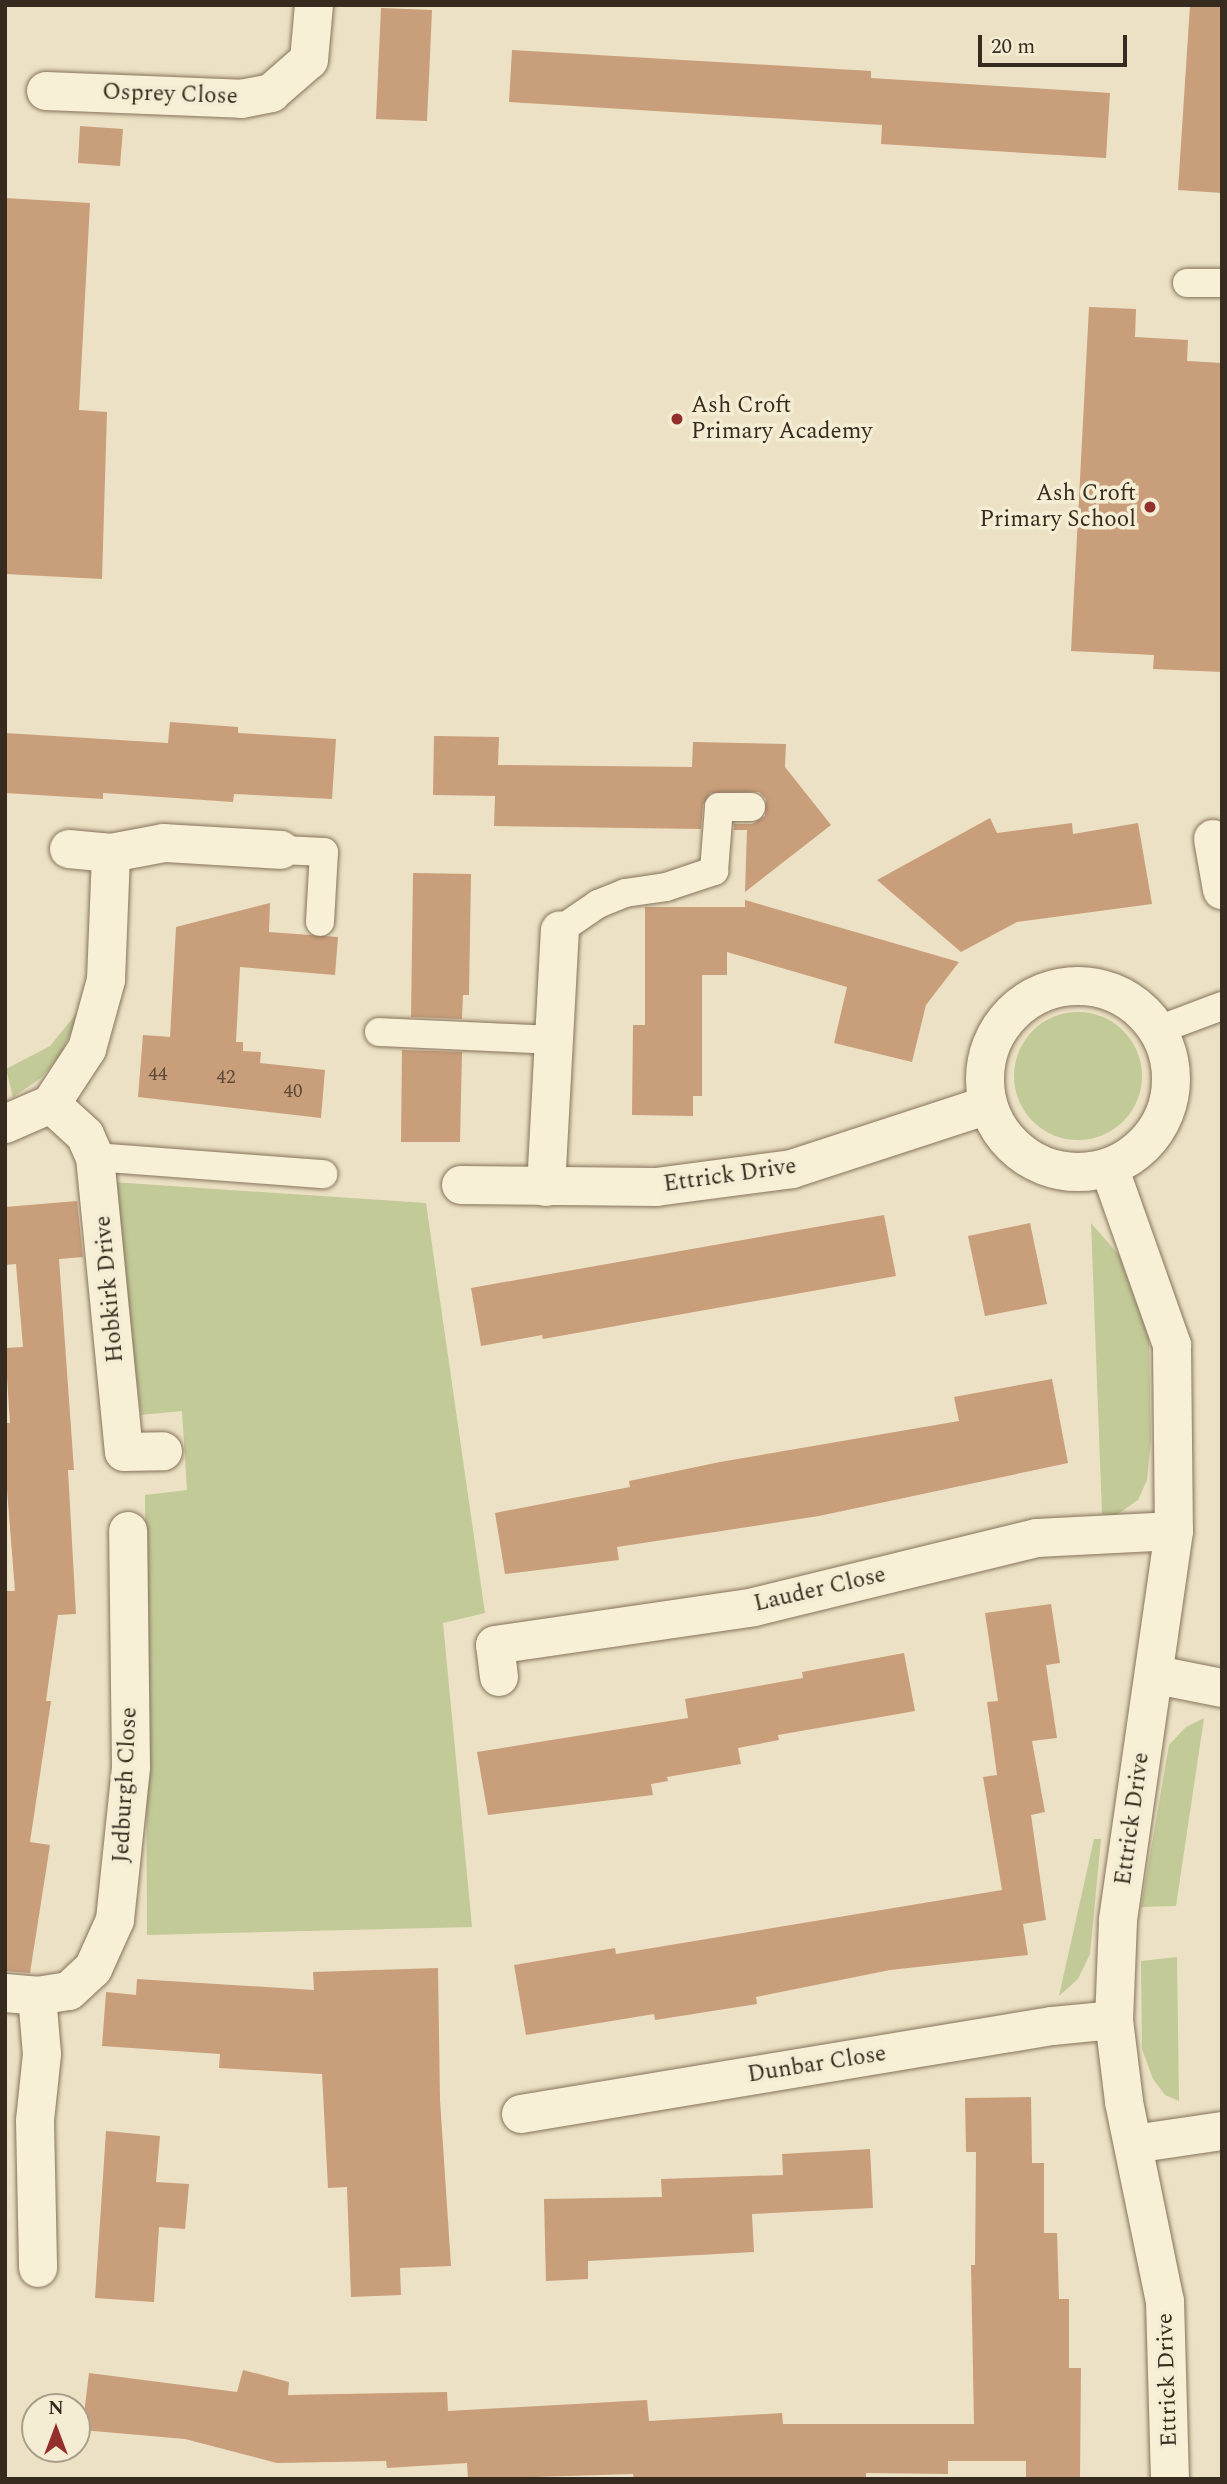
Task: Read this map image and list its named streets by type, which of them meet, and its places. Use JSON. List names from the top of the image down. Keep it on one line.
{"streets":{"street":["Osprey Close","Ettrick Drive","Hobkirk Drive","Lauder Close","Jedburgh Close","Dunbar Close"]},"crossings":[["Ettrick Drive","Lauder Close"],["Ettrick Drive","Dunbar Close"]],"places":["Ash Croft Primary Academy","Ash Croft Primary School"],"house_numbers":["44","42","40"],"scale_bar":"20 m","north":"top"}
